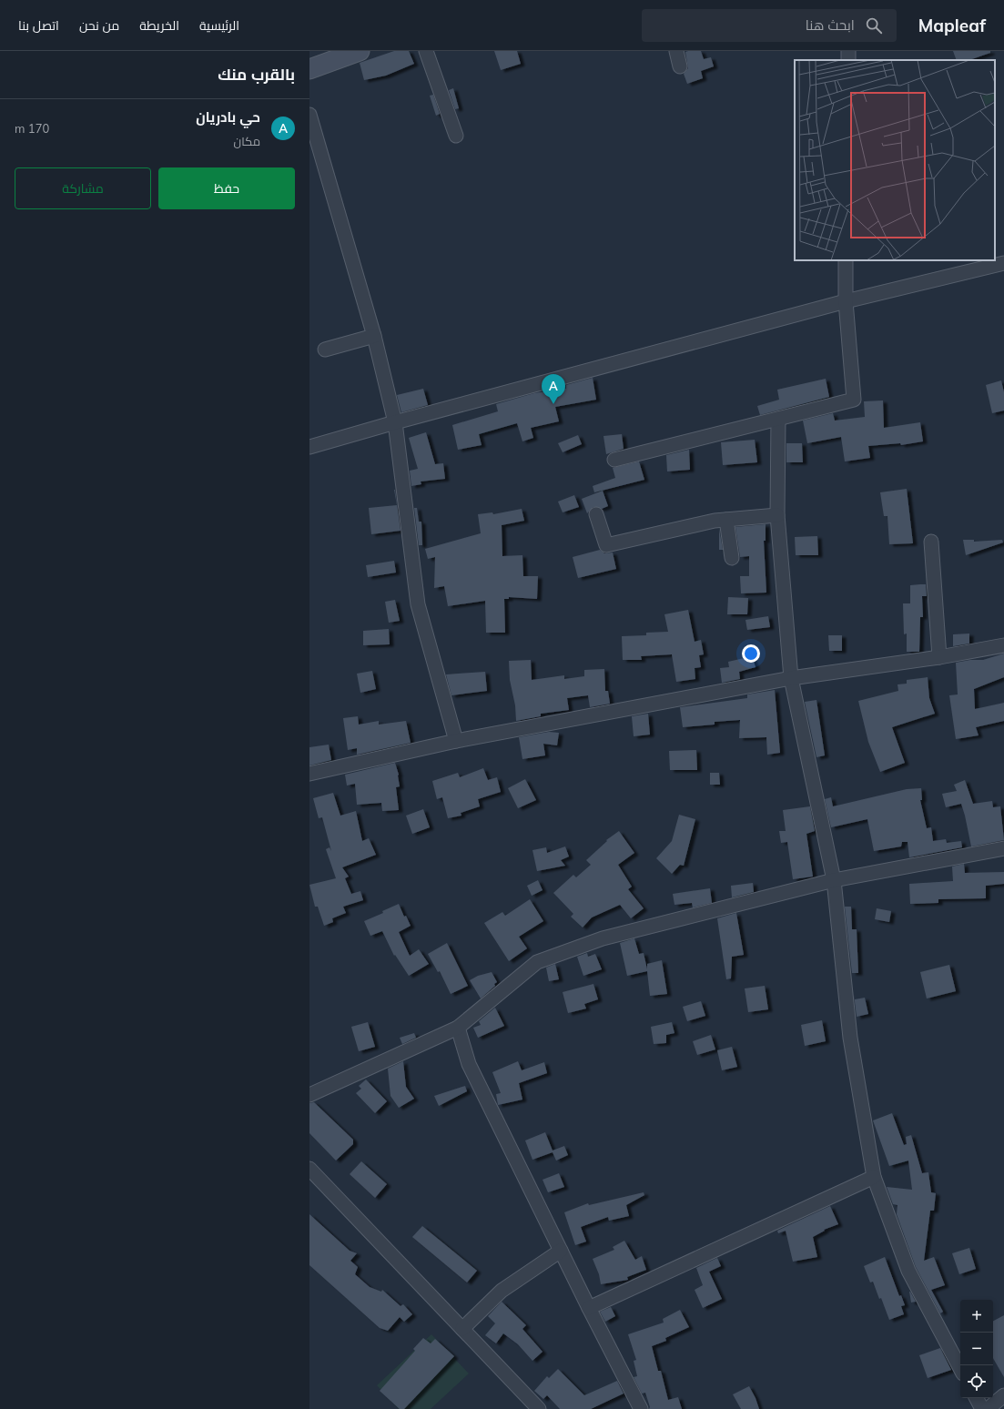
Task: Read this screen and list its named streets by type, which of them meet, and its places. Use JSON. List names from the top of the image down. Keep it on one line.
{"page":{"header":"Mapleaf","search":"ابحث هنا","nav":["الرئيسية","الخريطة","من نحن","اتصل بنا"],"heading":"بالقرب منك","list":[{"mark":"A","name":"حي بادريان","note":"مكان","value":"170 m"}],"buttons":["حفظ","مشاركة"],"pins":"A","map_buttons":["+","−"]}}
